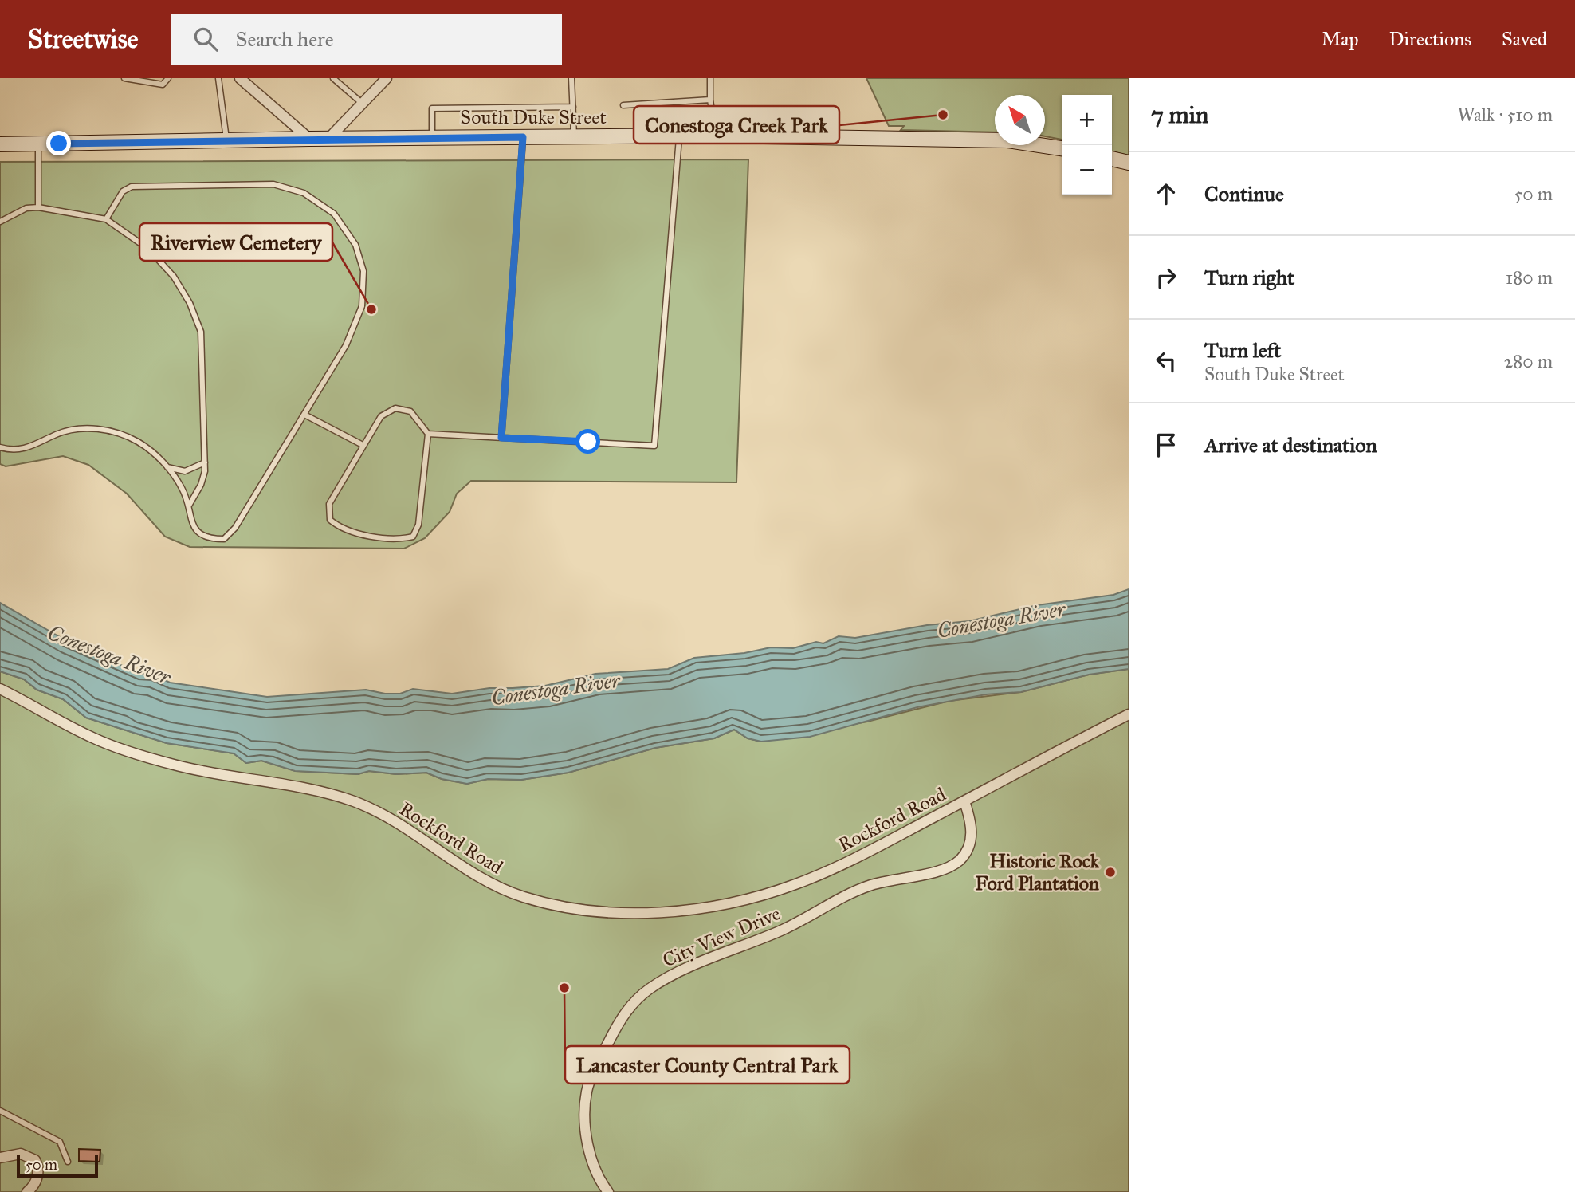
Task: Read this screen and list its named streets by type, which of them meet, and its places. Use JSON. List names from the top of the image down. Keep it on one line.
{"streets":{"main road":["South Duke Street"],"street":["Rockford Road","City View Drive"]},"crossings":[["Rockford Road","City View Drive"]],"water":["Conestoga River"],"places":["Conestoga Creek Park","Riverview Cemetery","Historic Rock Ford Plantation","Lancaster County Central Park"],"scale_bar":"50 m","north":"top left","page":{"header":"Streetwise","search":"Search here","nav":["Map","Directions","Saved"],"heading":["7 min","Walk · 510 m"],"map_buttons":["+","−"],"list":[["Continue","50 m"],["Turn right","180 m"],["Turn left","South Duke Street","280 m"],"Arrive at destination"],"scale":"50 m"}}
